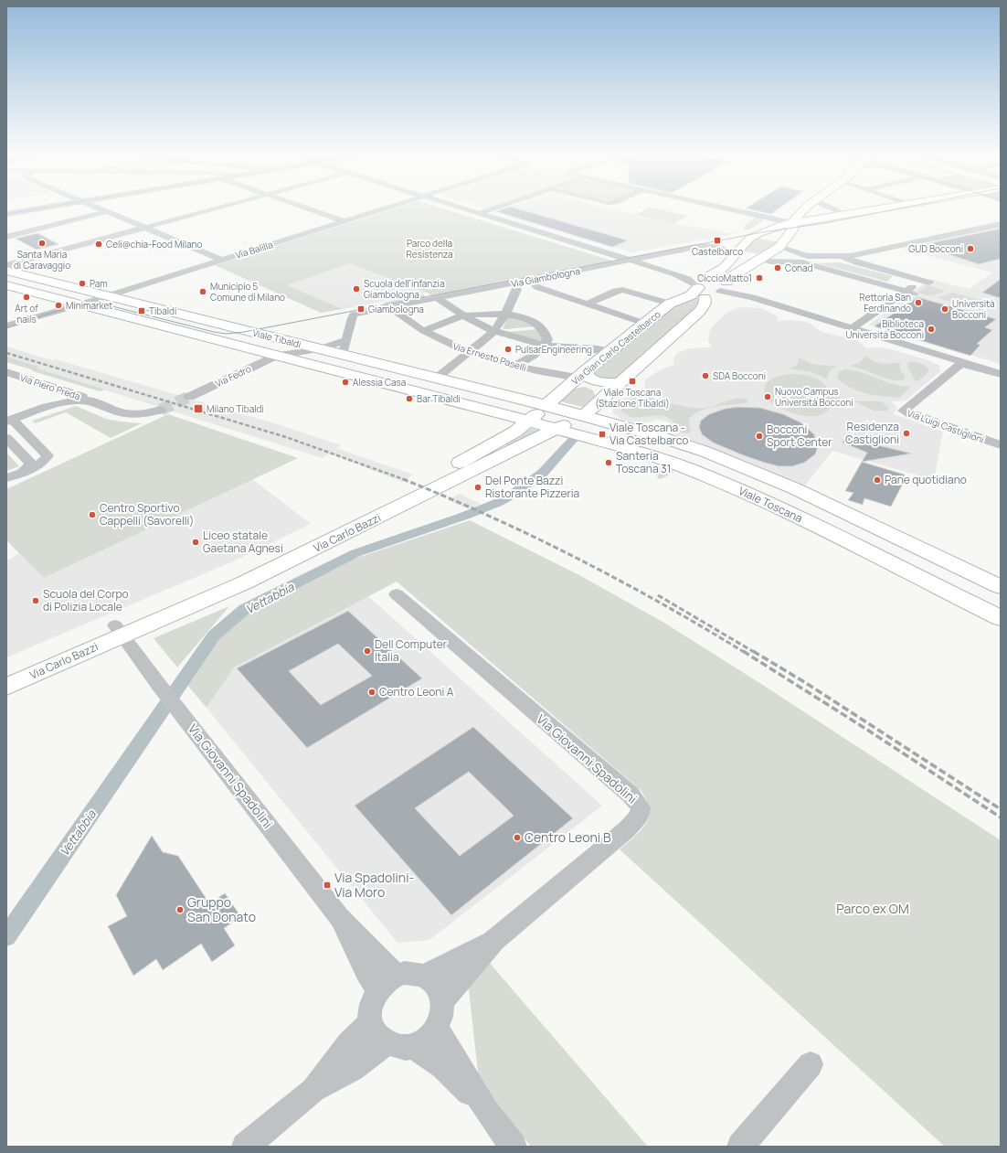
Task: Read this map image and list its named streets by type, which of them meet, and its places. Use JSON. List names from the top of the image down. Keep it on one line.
{"streets":{"main road":["Viale Tibaldi","Via Gian Carlo Castelbarco","Viale Toscana","Via Carlo Bazzi"],"street":["Via Balilla","Via Giambologna","Via Ernesto Paselli","Via Fedro","Via Piero Preda","Via Luigi Castiglioni","Via Giovanni Spadolini"]},"crossings":[["Via Balilla","Viale Tibaldi"],["Via Giambologna","Via Gian Carlo Castelbarco"],["Via Giambologna","Via Ernesto Paselli"],["Via Giambologna","Via Fedro"],["Viale Tibaldi","Via Gian Carlo Castelbarco"],["Viale Tibaldi","Via Fedro"],["Viale Tibaldi","Viale Toscana"],["Viale Tibaldi","Via Carlo Bazzi"],["Via Gian Carlo Castelbarco","Via Ernesto Paselli"],["Via Gian Carlo Castelbarco","Viale Toscana"],["Via Gian Carlo Castelbarco","Via Carlo Bazzi"],["Viale Toscana","Via Carlo Bazzi"],["Via Carlo Bazzi","Via Giovanni Spadolini"]],"water":["Vettabbia"],"parks":["Parco della Resistenza","Parco ex OM"],"places":{"transit":["Castelbarco","Giambologna","Tibaldi","Viale Toscana (Stazione Tibaldi)","Milano Tibaldi","Viale Toscana - Via Castelbarco","Via Spadolini- Via Moro"],"other":["Santa Maria di Caravaggio","Celi@chia-Food Milano","GUD Bocconi","Conad","CiccioMatto1","Pam","Scuola dell’infanzia Giambologna","Municipio 5 Comune di Milano","Art of nails","Rettoria San Ferdinando","Minimarket","Università Bocconi","Biblioteca Università Bocconi","PulsarEngineering","SDA Bocconi","Alessia Casa","Nuovo Campus Università Bocconi","Bar Tibaldi","Residenza Castiglioni","Bocconi Sport Center","Santeria Toscana 31","Pane quotidiano","Del Ponte Bazzi Ristorante Pizzeria","Centro Sportivo Cappelli (Savorelli)","Liceo statale Gaetana Agnesi","Scuola del Corpo di Polizia Locale","Dell Computer Italia","Centro Leoni A","Centro Leoni B","Gruppo San Donato"]}}
